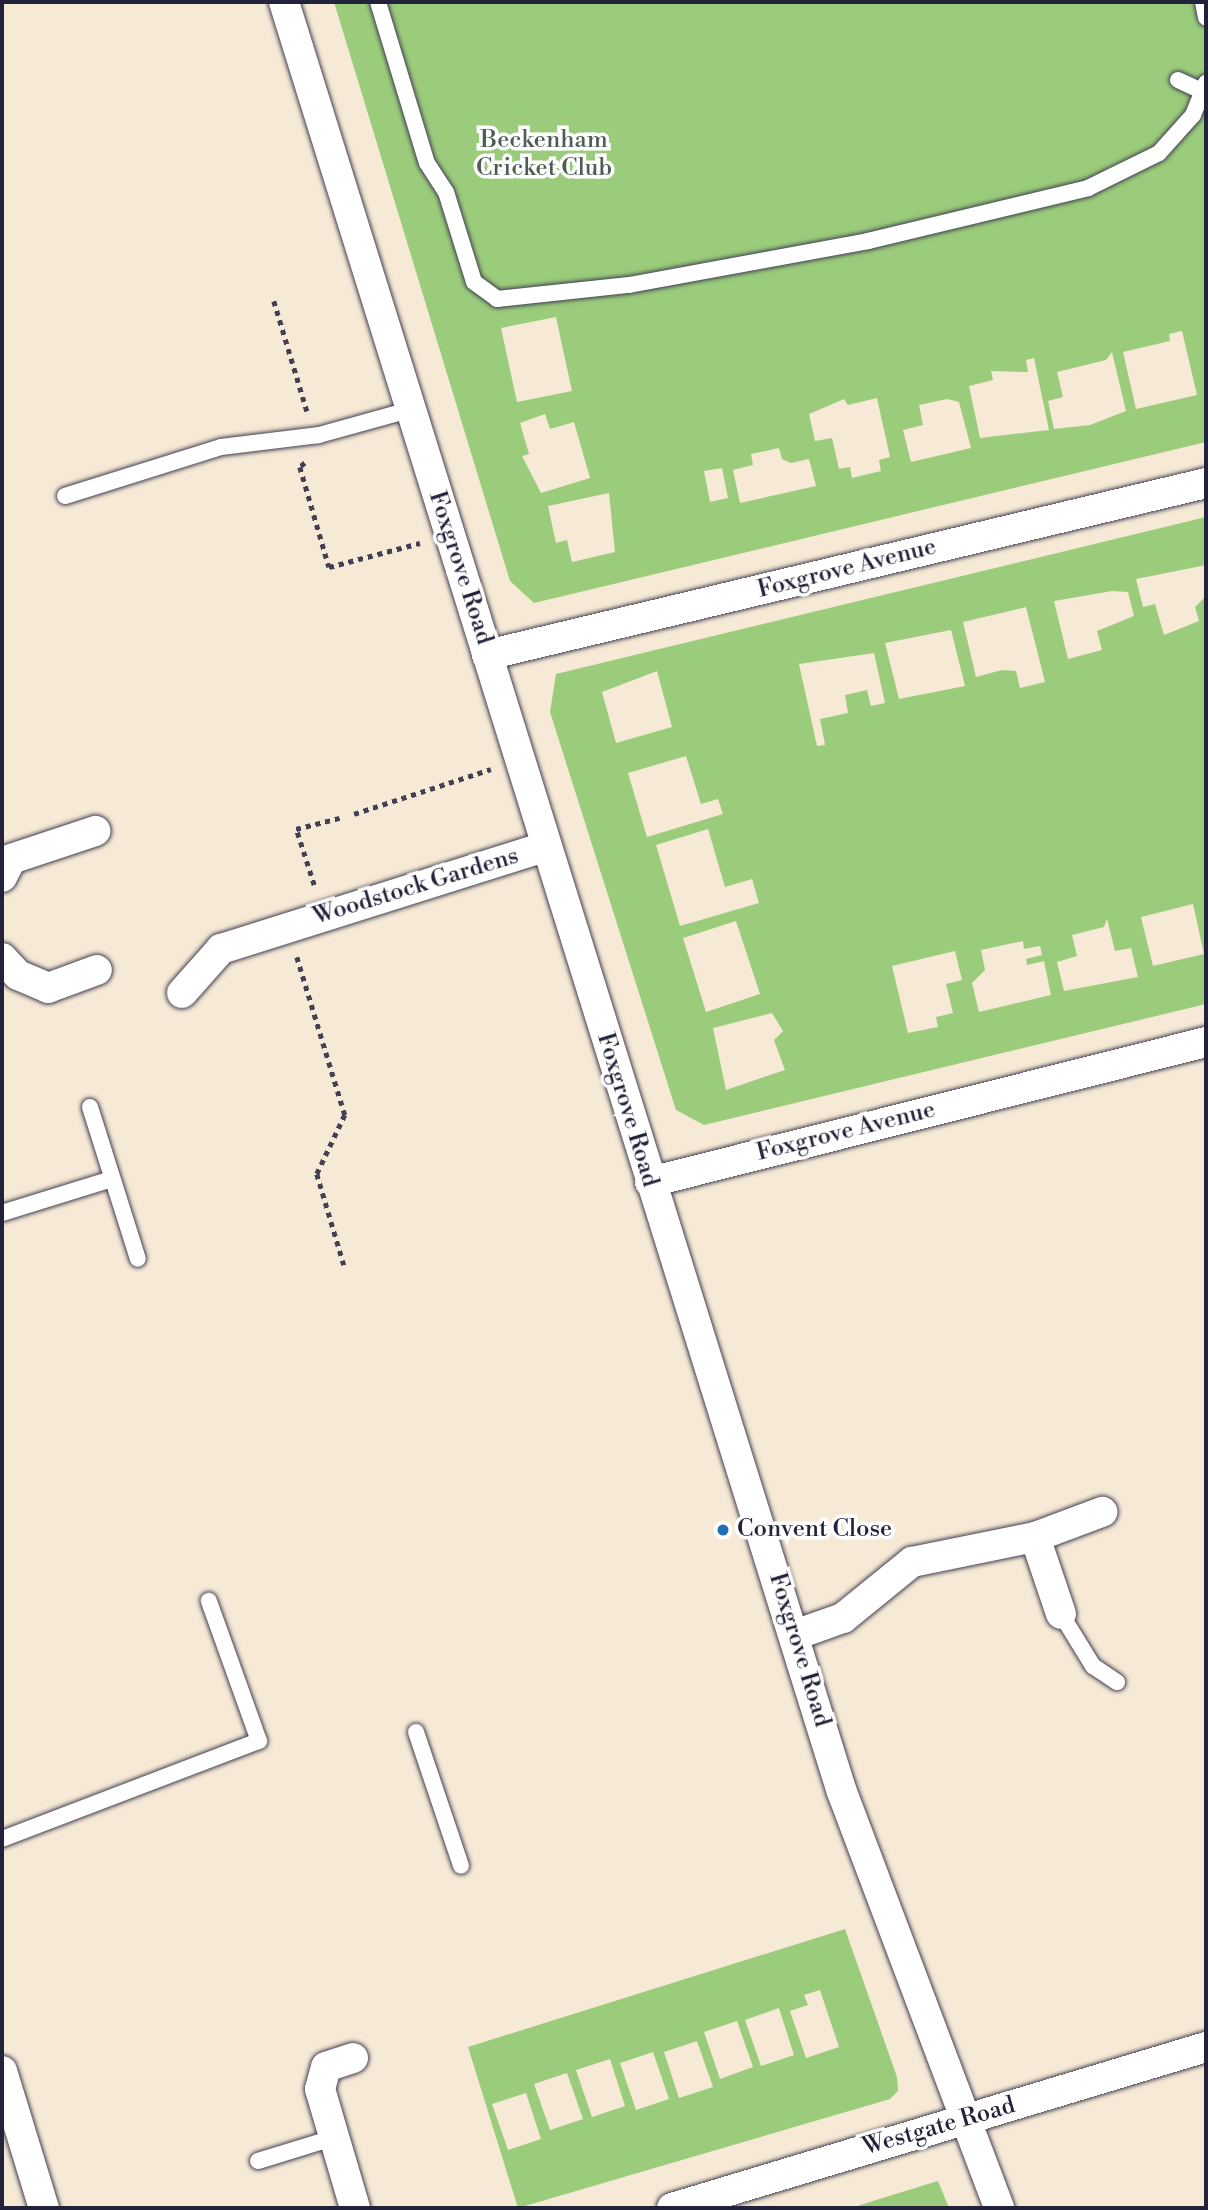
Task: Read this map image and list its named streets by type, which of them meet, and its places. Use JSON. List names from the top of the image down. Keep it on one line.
{"streets":{"street":["Foxgrove Road","Foxgrove Avenue","Woodstock Gardens","Westgate Road"]},"crossings":[["Foxgrove Road","Foxgrove Avenue"],["Foxgrove Road","Woodstock Gardens"],["Foxgrove Road","Westgate Road"]],"parks":["Beckenham Cricket Club"],"places":["Convent Close"]}
